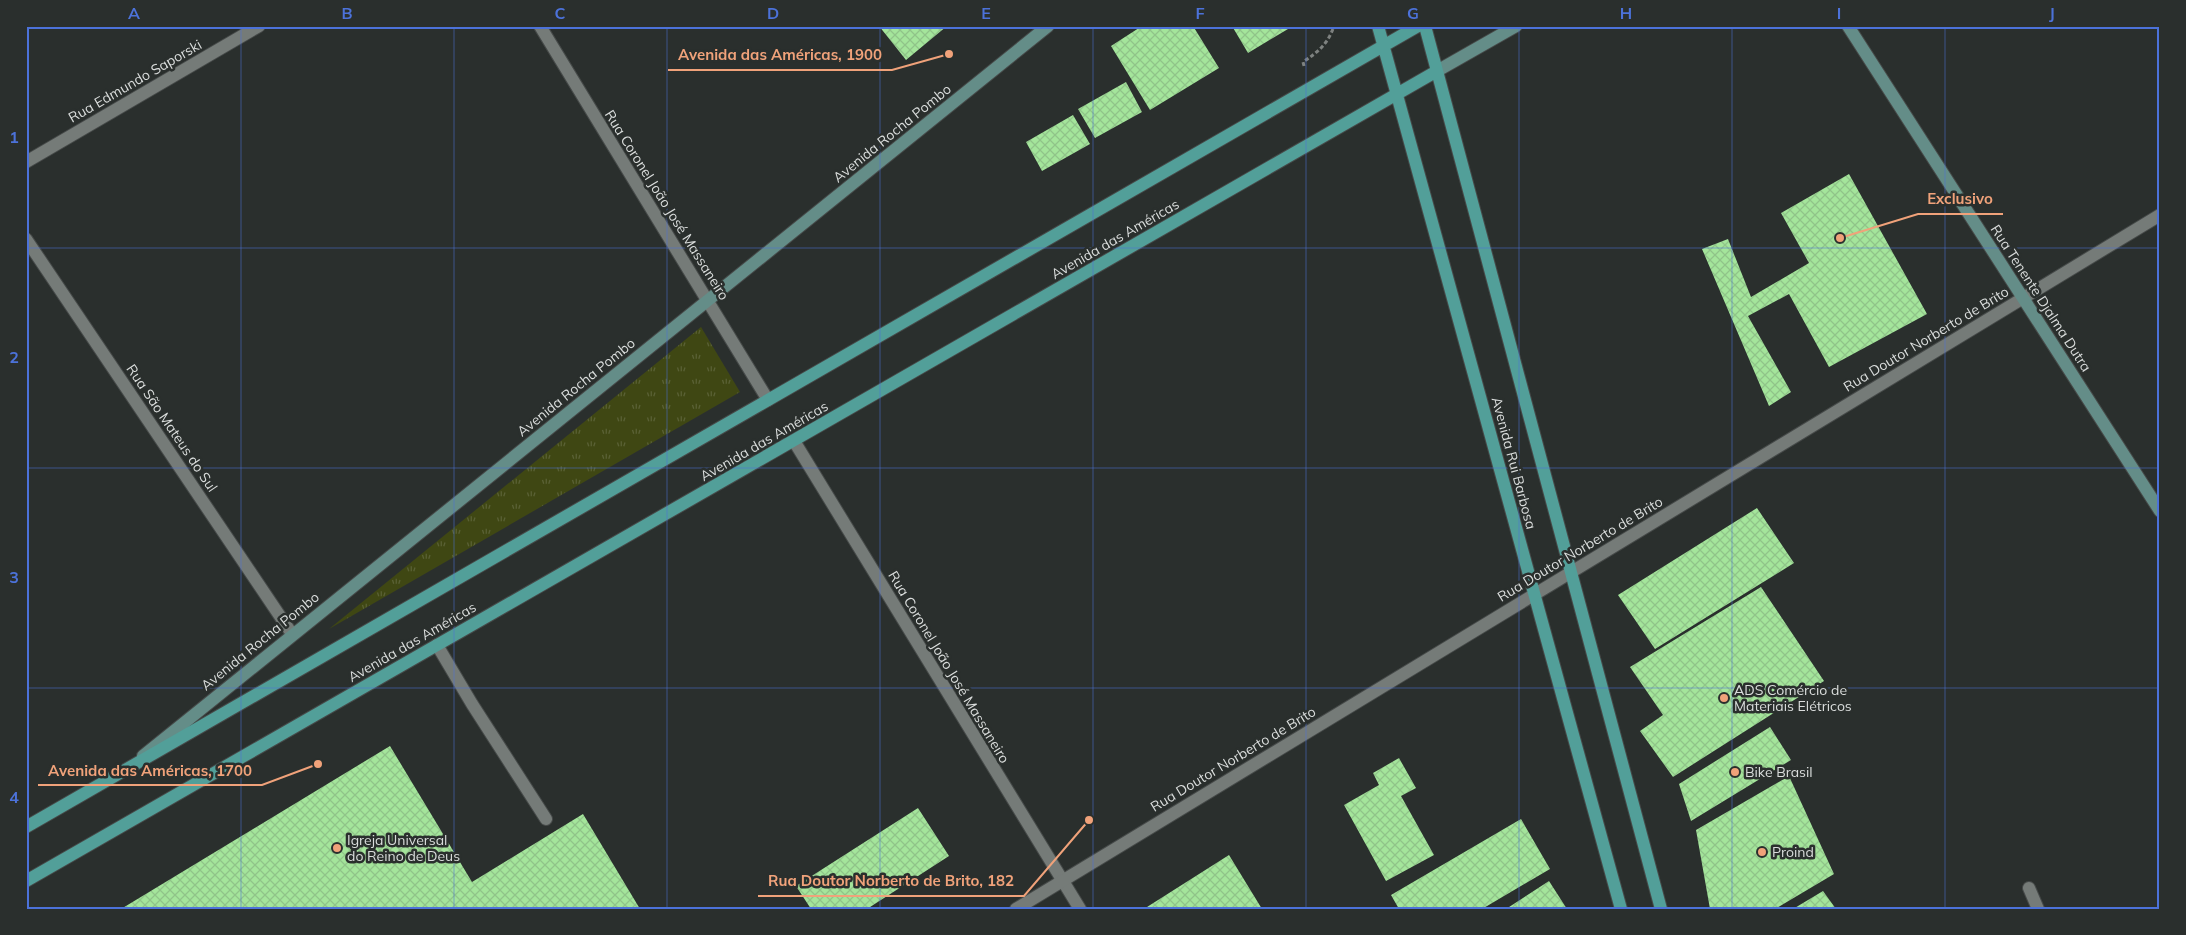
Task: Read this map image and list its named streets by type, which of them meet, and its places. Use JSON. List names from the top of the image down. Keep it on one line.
{"streets":{"main road":["Avenida Rocha Pombo","Avenida das Américas","Rua Tenente Djalma Dutra","Avenida Rui Barbosa"],"street":["Rua Edmundo Saporski","Rua Coronel João José Massaneiro","Rua Doutor Norberto de Brito","Rua São Mateus do Sul"]},"crossings":[["Avenida Rocha Pombo","Rua Coronel João José Massaneiro"],["Avenida Rocha Pombo","Rua São Mateus do Sul"],["Rua Coronel João José Massaneiro","Avenida das Américas"],["Rua Coronel João José Massaneiro","Rua Doutor Norberto de Brito"],["Avenida das Américas","Avenida Rui Barbosa"],["Rua Tenente Djalma Dutra","Rua Doutor Norberto de Brito"],["Rua Doutor Norberto de Brito","Avenida Rui Barbosa"]],"places":["Avenida das Américas, 1900","Exclusivo","ADS Comércio de Materiais Elétricos","Avenida das Américas, 1700","Bike Brasil","Rua Doutor Norberto de Brito, 182","Igreja Universal do Reino de Deus","Proind"],"grid":{"columns":["A","B","C","D","E","F","G","H","I","J"],"rows":["1","2","3","4"]}}
